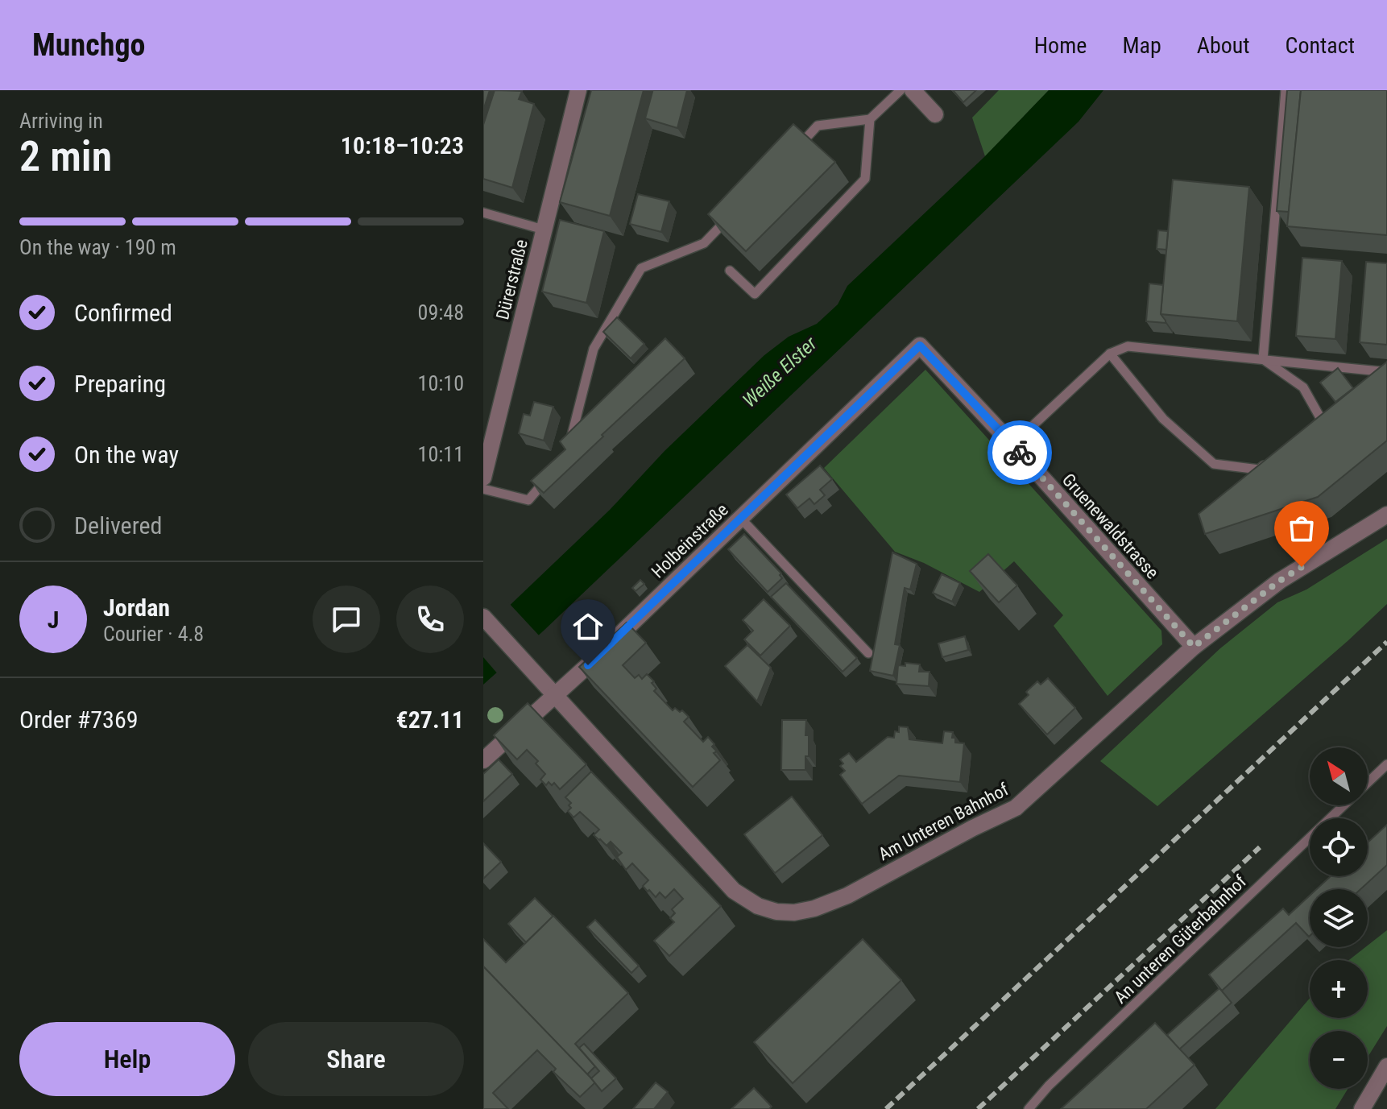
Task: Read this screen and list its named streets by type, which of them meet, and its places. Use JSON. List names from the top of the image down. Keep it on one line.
{"streets":{"street":["Dürerstraße","Gruenewaldstrasse","Holbeinstraße","Am Unteren Bahnhof"],"lane":["An unteren Güterbahnhof"]},"crossings":[["Gruenewaldstrasse","Holbeinstraße"],["Gruenewaldstrasse","Am Unteren Bahnhof"],["Holbeinstraße","Am Unteren Bahnhof"]],"water":["Weiße Elster"],"north":"top left","page":{"header":"Munchgo","nav":["Home","Map","About","Contact"],"heading":["2 min","Arriving in","10:18–10:23"],"panel":["Jordan","Courier · 4.8","Order #7369","€27.11"],"bar":"On the way · 190 m","list":[["Confirmed","09:48"],["Preparing","10:10"],["On the way","10:11"],"Delivered"],"round":"J","map_buttons":["+","−"],"buttons":["Help","Share"]}}
